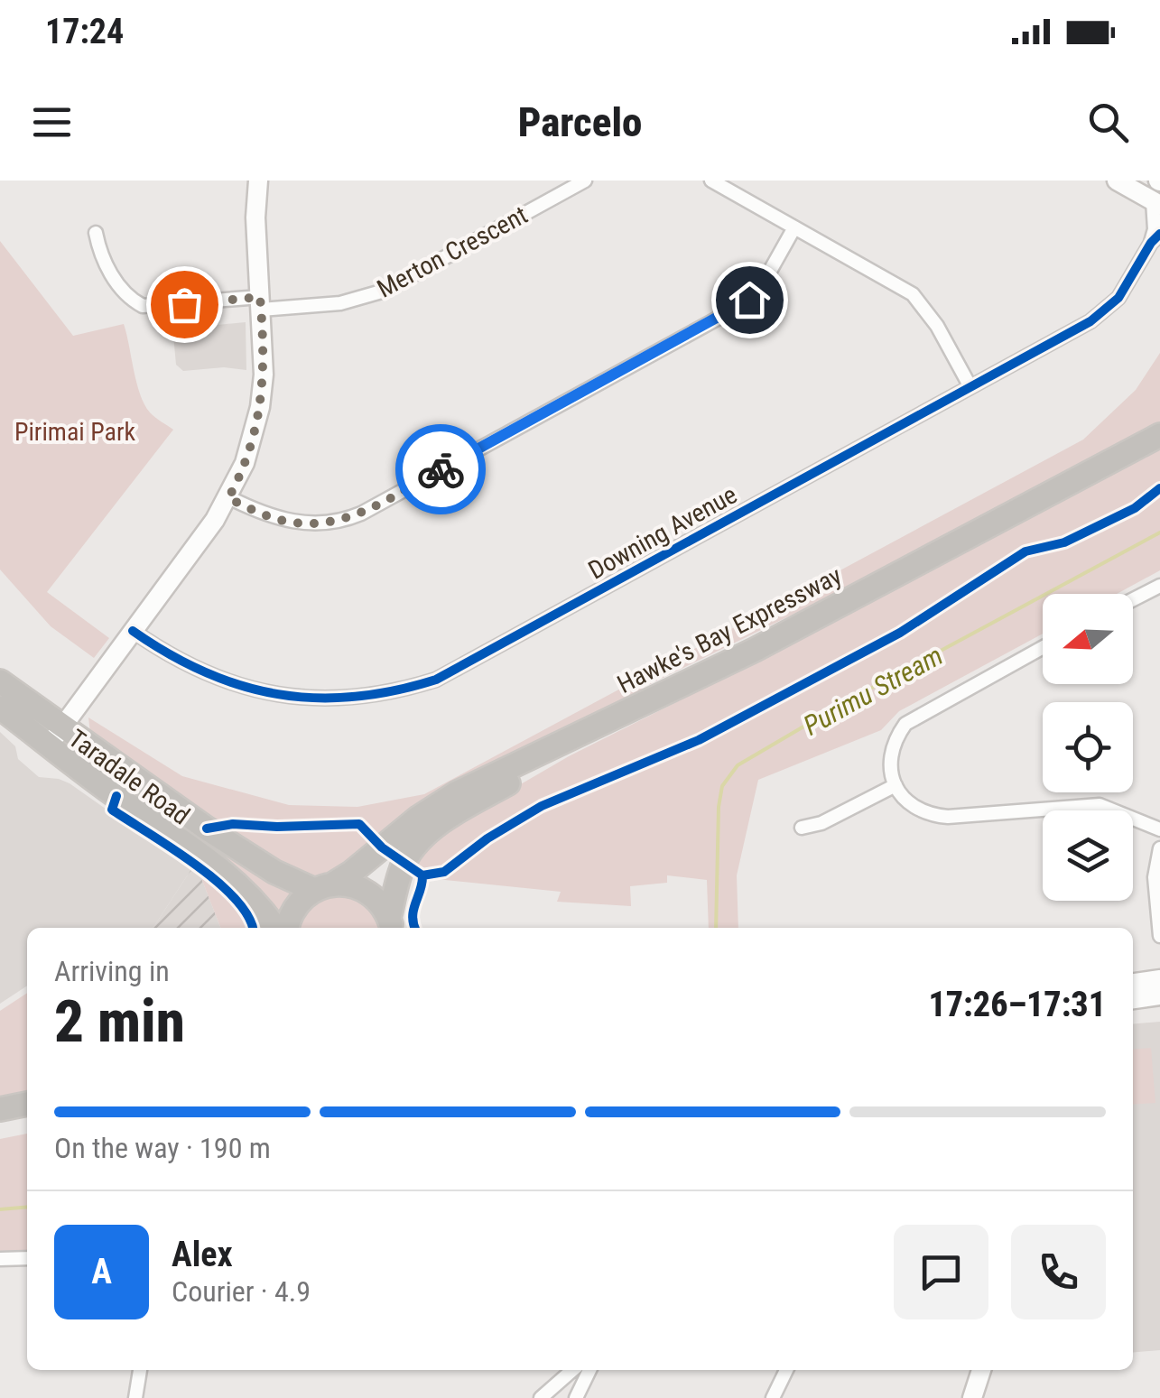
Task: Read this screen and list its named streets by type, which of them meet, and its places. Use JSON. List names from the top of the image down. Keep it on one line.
{"streets":{"highway":["Hawke's Bay Expressway","Taradale Road"],"street":["Merton Crescent","Downing Avenue"]},"crossings":[["Hawke's Bay Expressway","Taradale Road"]],"water":["Purimu Stream"],"parks":["Pirimai Park"],"north":"left","page":{"status":"17:24","header":"Parcelo","heading":["2 min","Arriving in","17:26–17:31"],"panel":["Alex","Courier · 4.9"],"bar":"On the way · 190 m","round":"A"}}
